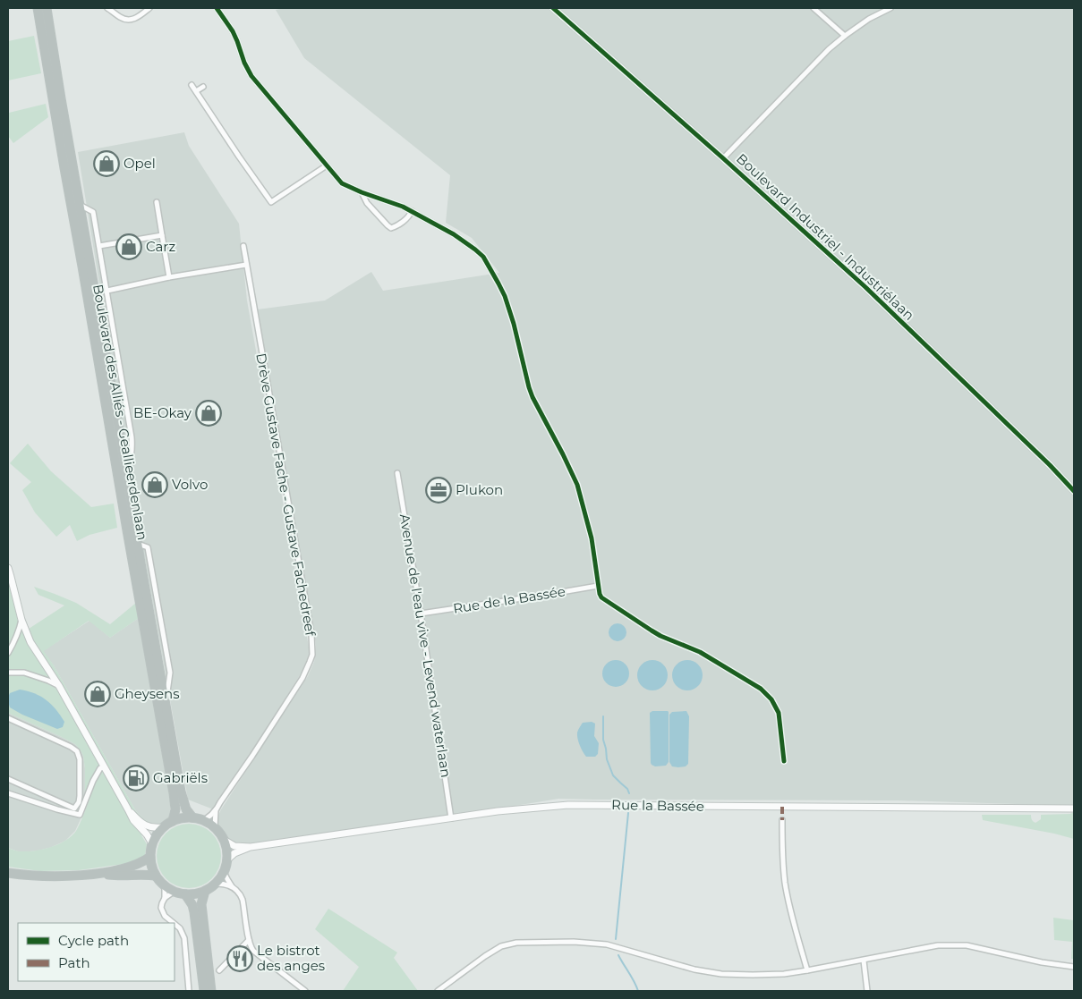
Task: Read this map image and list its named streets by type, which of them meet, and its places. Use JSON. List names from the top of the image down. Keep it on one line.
{"streets":{"highway":["Boulevard des Alliés - Geallieerdenlaan"],"main road":["Boulevard Industriel - Industriélaan","Rue la Bassée"],"street":["Drève Gustave Fache - Gustave Fachedreef","Rue de la Bassée","Avenue de l'eau vive - Levend waterlaan"]},"crossings":[["Boulevard des Alliés - Geallieerdenlaan","Drève Gustave Fache - Gustave Fachedreef"],["Boulevard des Alliés - Geallieerdenlaan","Rue la Bassée"],["Drève Gustave Fache - Gustave Fachedreef","Rue la Bassée"],["Rue de la Bassée","Avenue de l'eau vive - Levend waterlaan"],["Avenue de l'eau vive - Levend waterlaan","Rue la Bassée"]],"places":{"shop":["Opel","Carz","BE-Okay","Volvo","Gheysens"],"office":["Plukon"],"fuel station":["Gabriëls"],"restaurant":["Le bistrot des anges"]},"legend":["Cycle path","Path"]}
